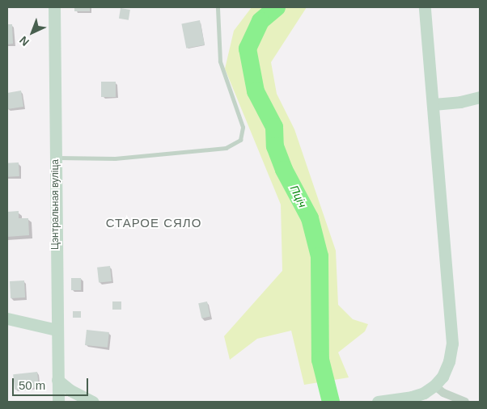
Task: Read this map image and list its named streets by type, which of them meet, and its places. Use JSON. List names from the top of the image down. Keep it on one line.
{"streets":{"street":["Цэнтральная вуліца"]},"districts":["СТАРОЕ СЯЛО"],"water":["Пціч"],"scale_bar":"50 m","north":"bottom left"}
